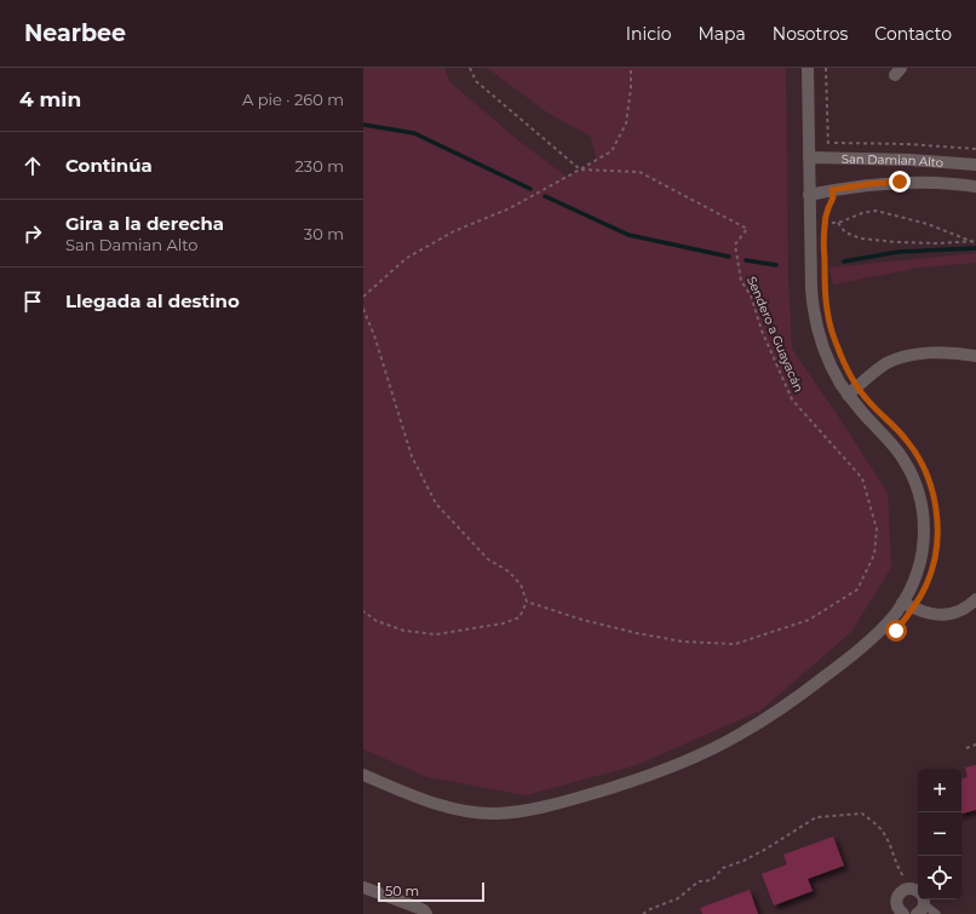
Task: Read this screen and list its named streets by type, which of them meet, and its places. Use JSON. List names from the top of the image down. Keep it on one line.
{"streets":{"street":["San Damian Alto"],"path":["Sendero a Guayacán"]},"scale_bar":"50 m","page":{"header":"Nearbee","nav":["Inicio","Mapa","Nosotros","Contacto"],"heading":["4 min","A pie · 260 m"],"list":[["Continúa","230 m"],["Gira a la derecha","San Damian Alto","30 m"],"Llegada al destino"],"map_buttons":["+","−"],"scale":"50 m"}}
